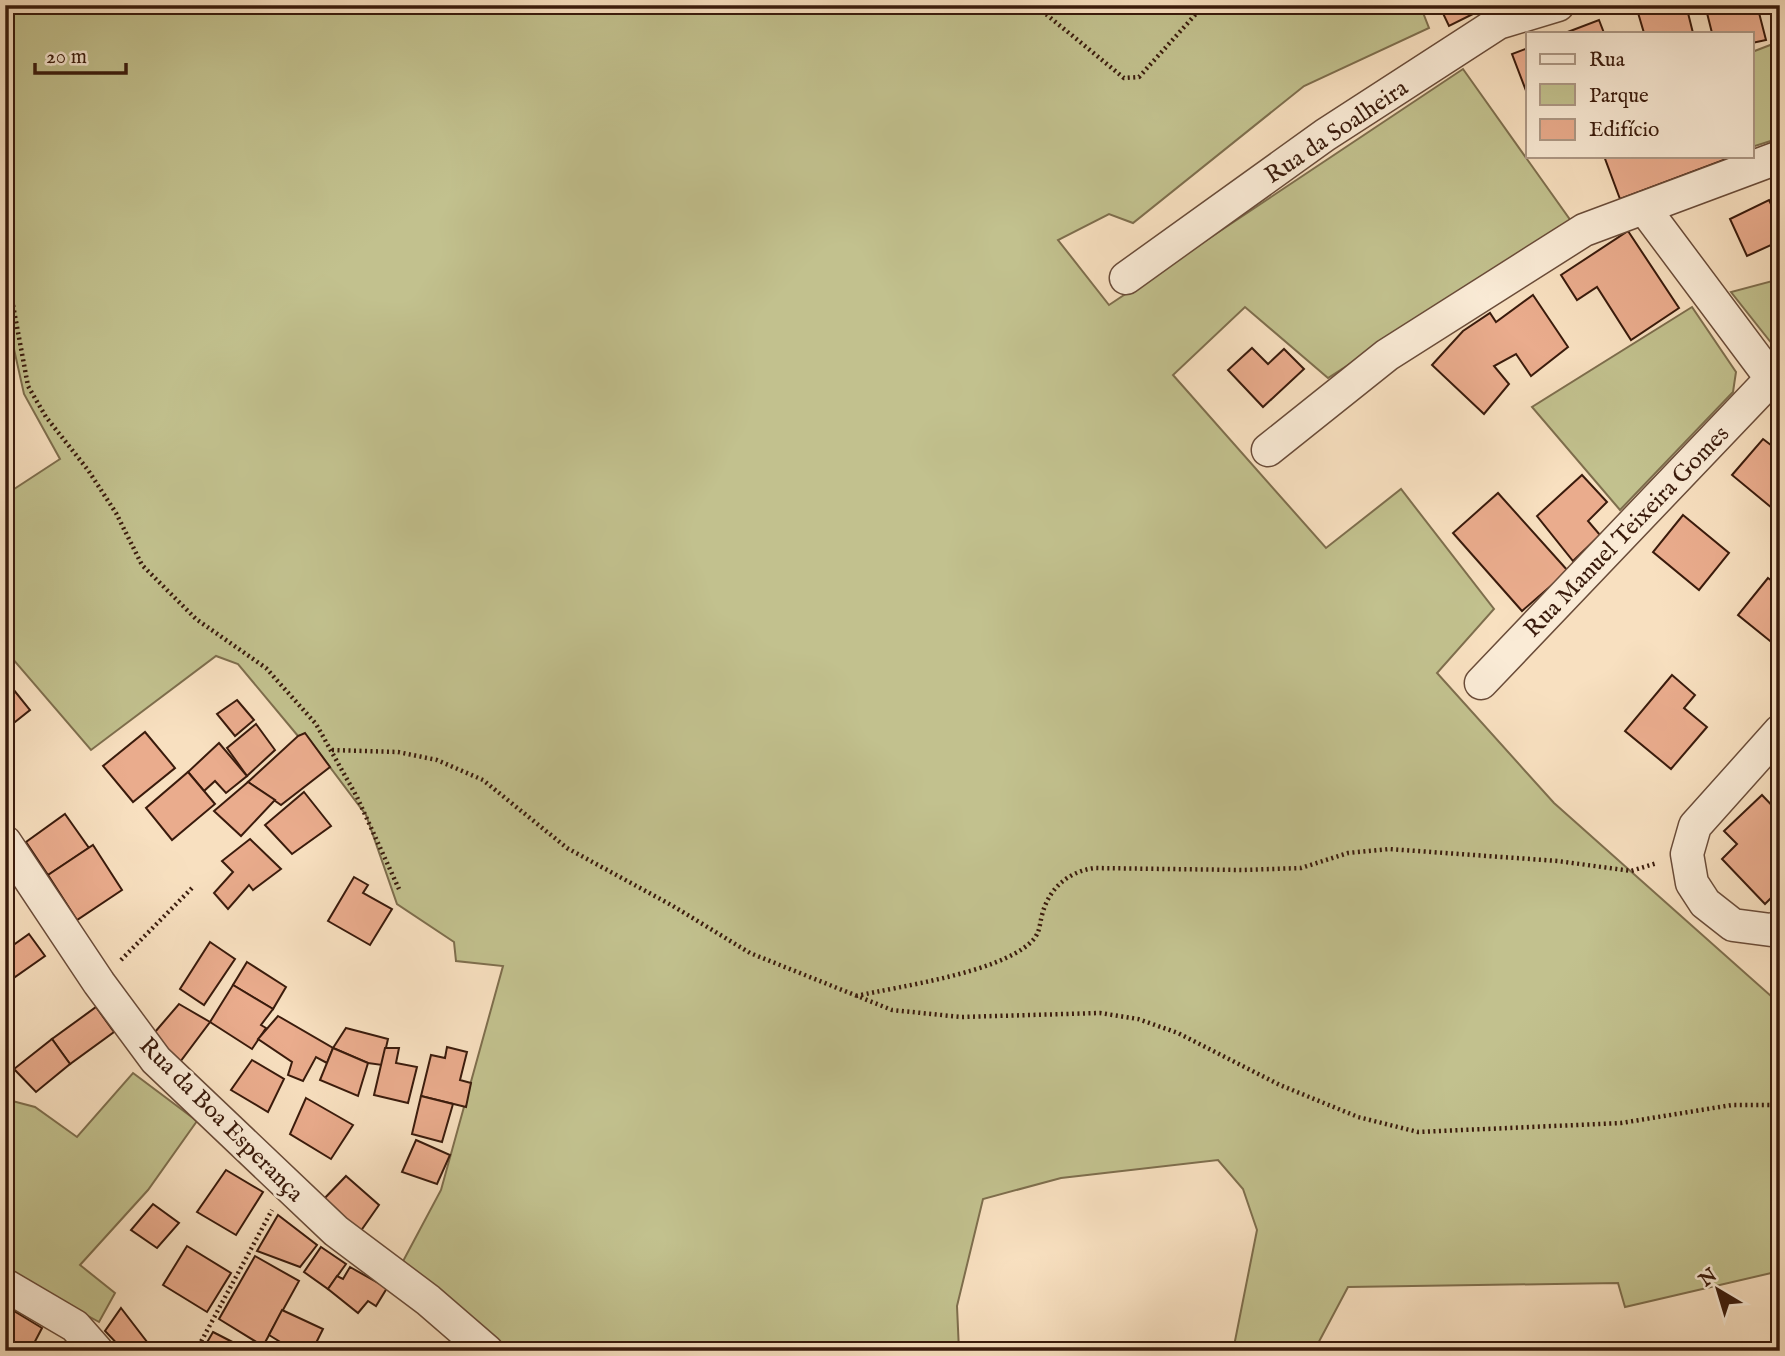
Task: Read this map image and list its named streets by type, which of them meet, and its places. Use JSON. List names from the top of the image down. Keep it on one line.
{"streets":{"street":["Rua da Soalheira","Rua Manuel Teixeira Gomes","Rua da Boa Esperança"]},"legend":["Rua","Parque","Edifício"],"scale_bar":"20 m","north":"top left"}
